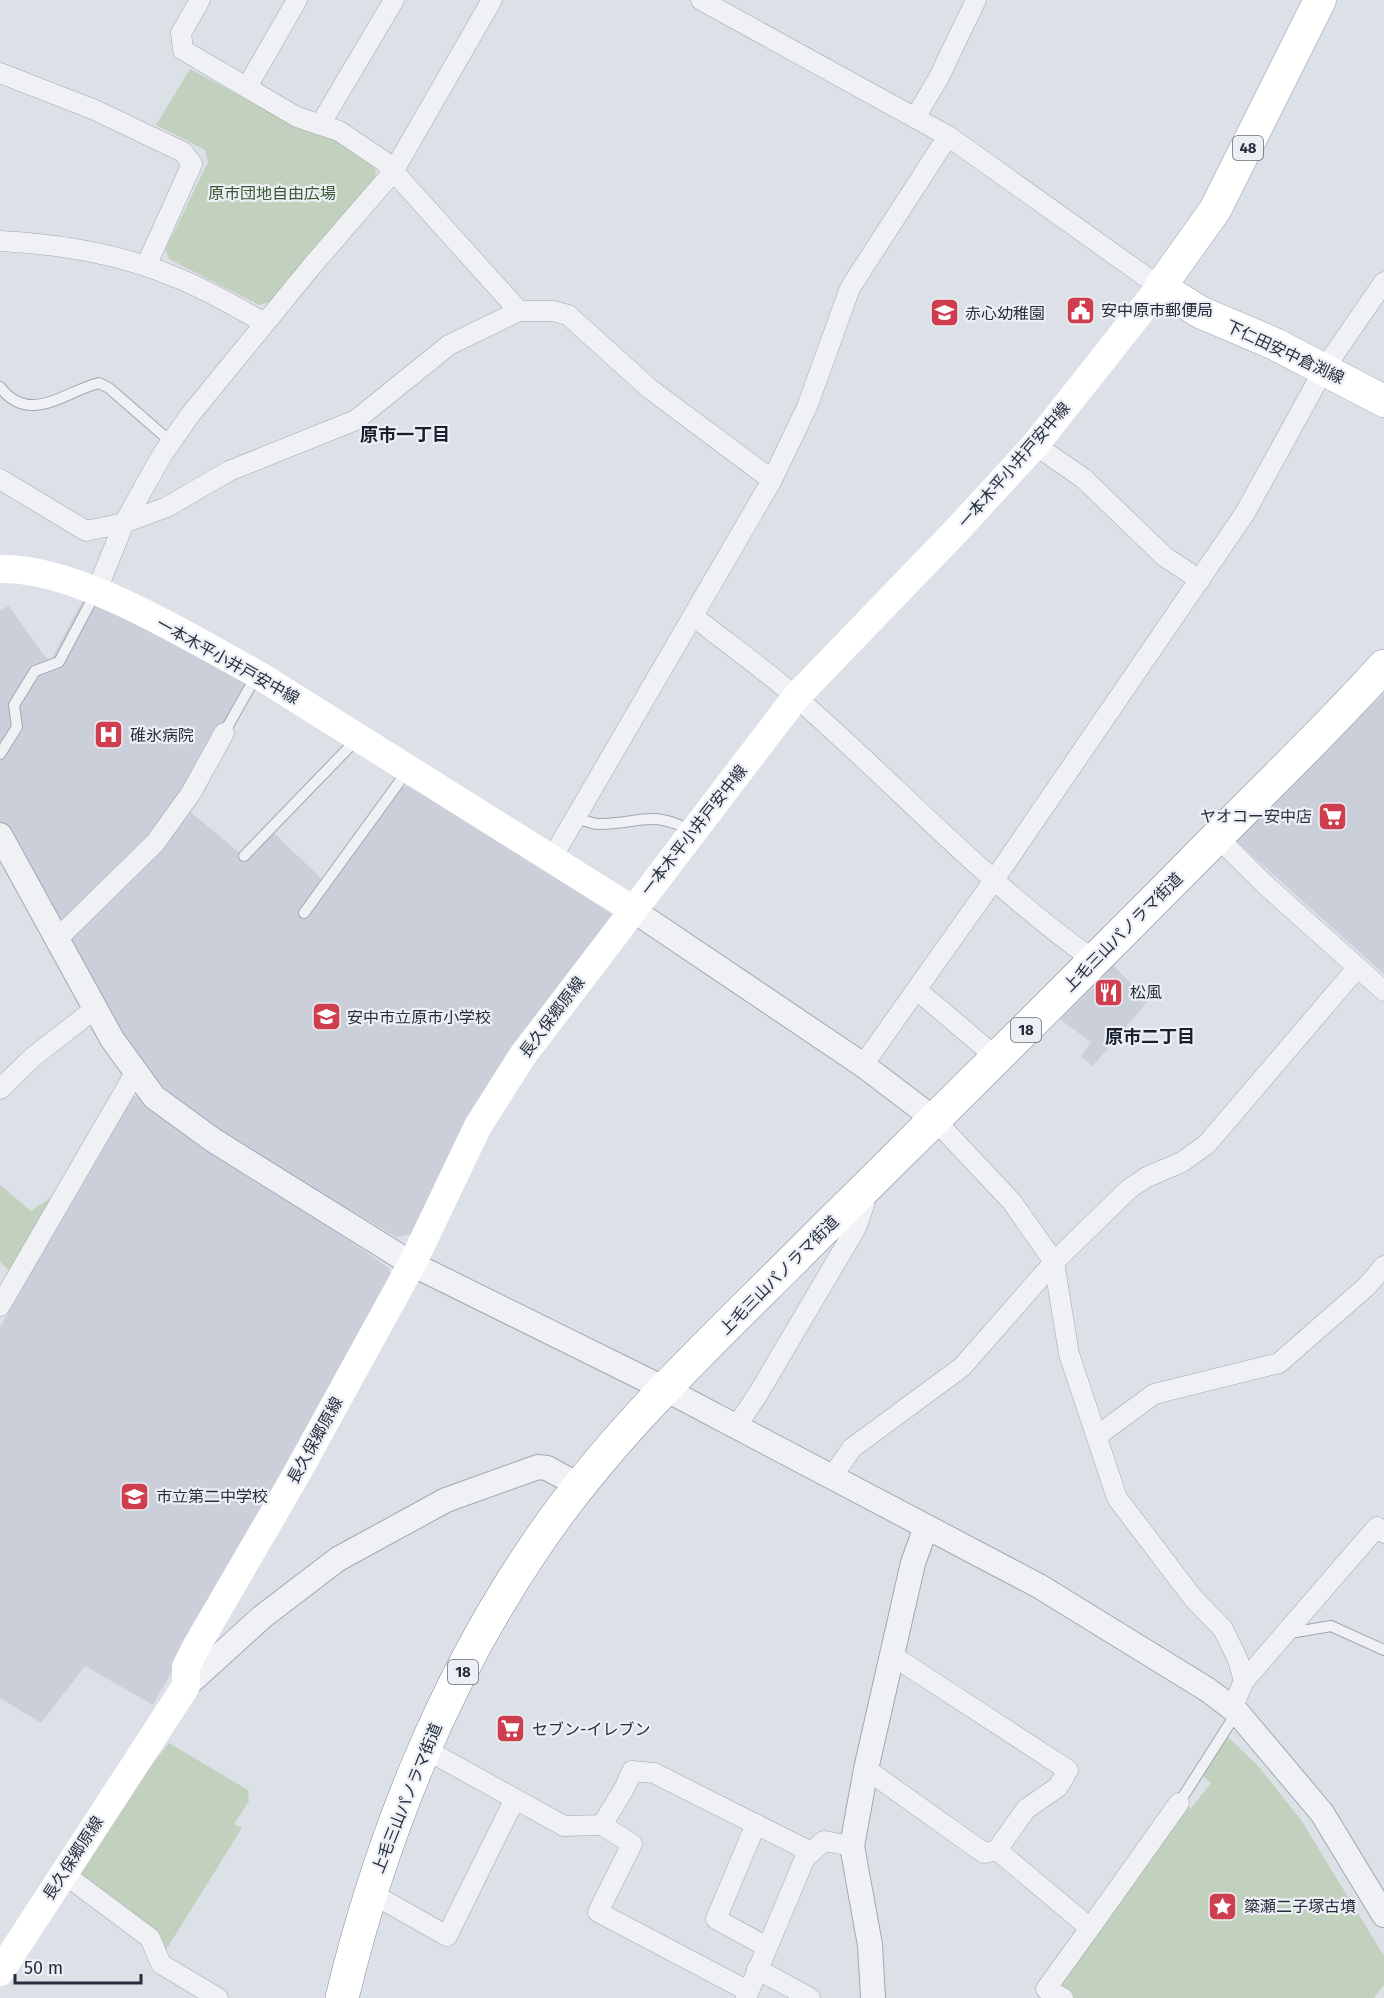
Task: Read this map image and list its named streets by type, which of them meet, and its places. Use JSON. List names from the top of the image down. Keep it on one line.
{"streets":{"highway":["上毛三山パノラマ街道","18"],"main road":["48","下仁田安中倉渕線","一本木平小井戸安中線","長久保郷原線"]},"crossings":[["48","下仁田安中倉渕線"],["48","一本木平小井戸安中線"],["下仁田安中倉渕線","一本木平小井戸安中線"],["一本木平小井戸安中線","長久保郷原線"]],"districts":["原市一丁目","原市二丁目"],"parks":["原市団地自由広場"],"places":{"public building":["安中原市郵便局"],"school or university":["赤心幼稚園","安中市立原市小学校","市立第二中学校"],"hospital":["碓氷病院"],"supermarket":["ヤオコー安中店","セブン-イレブン"],"restaurant":["松風"],"place":["簗瀬二子塚古墳"]},"scale_bar":"50 m"}
